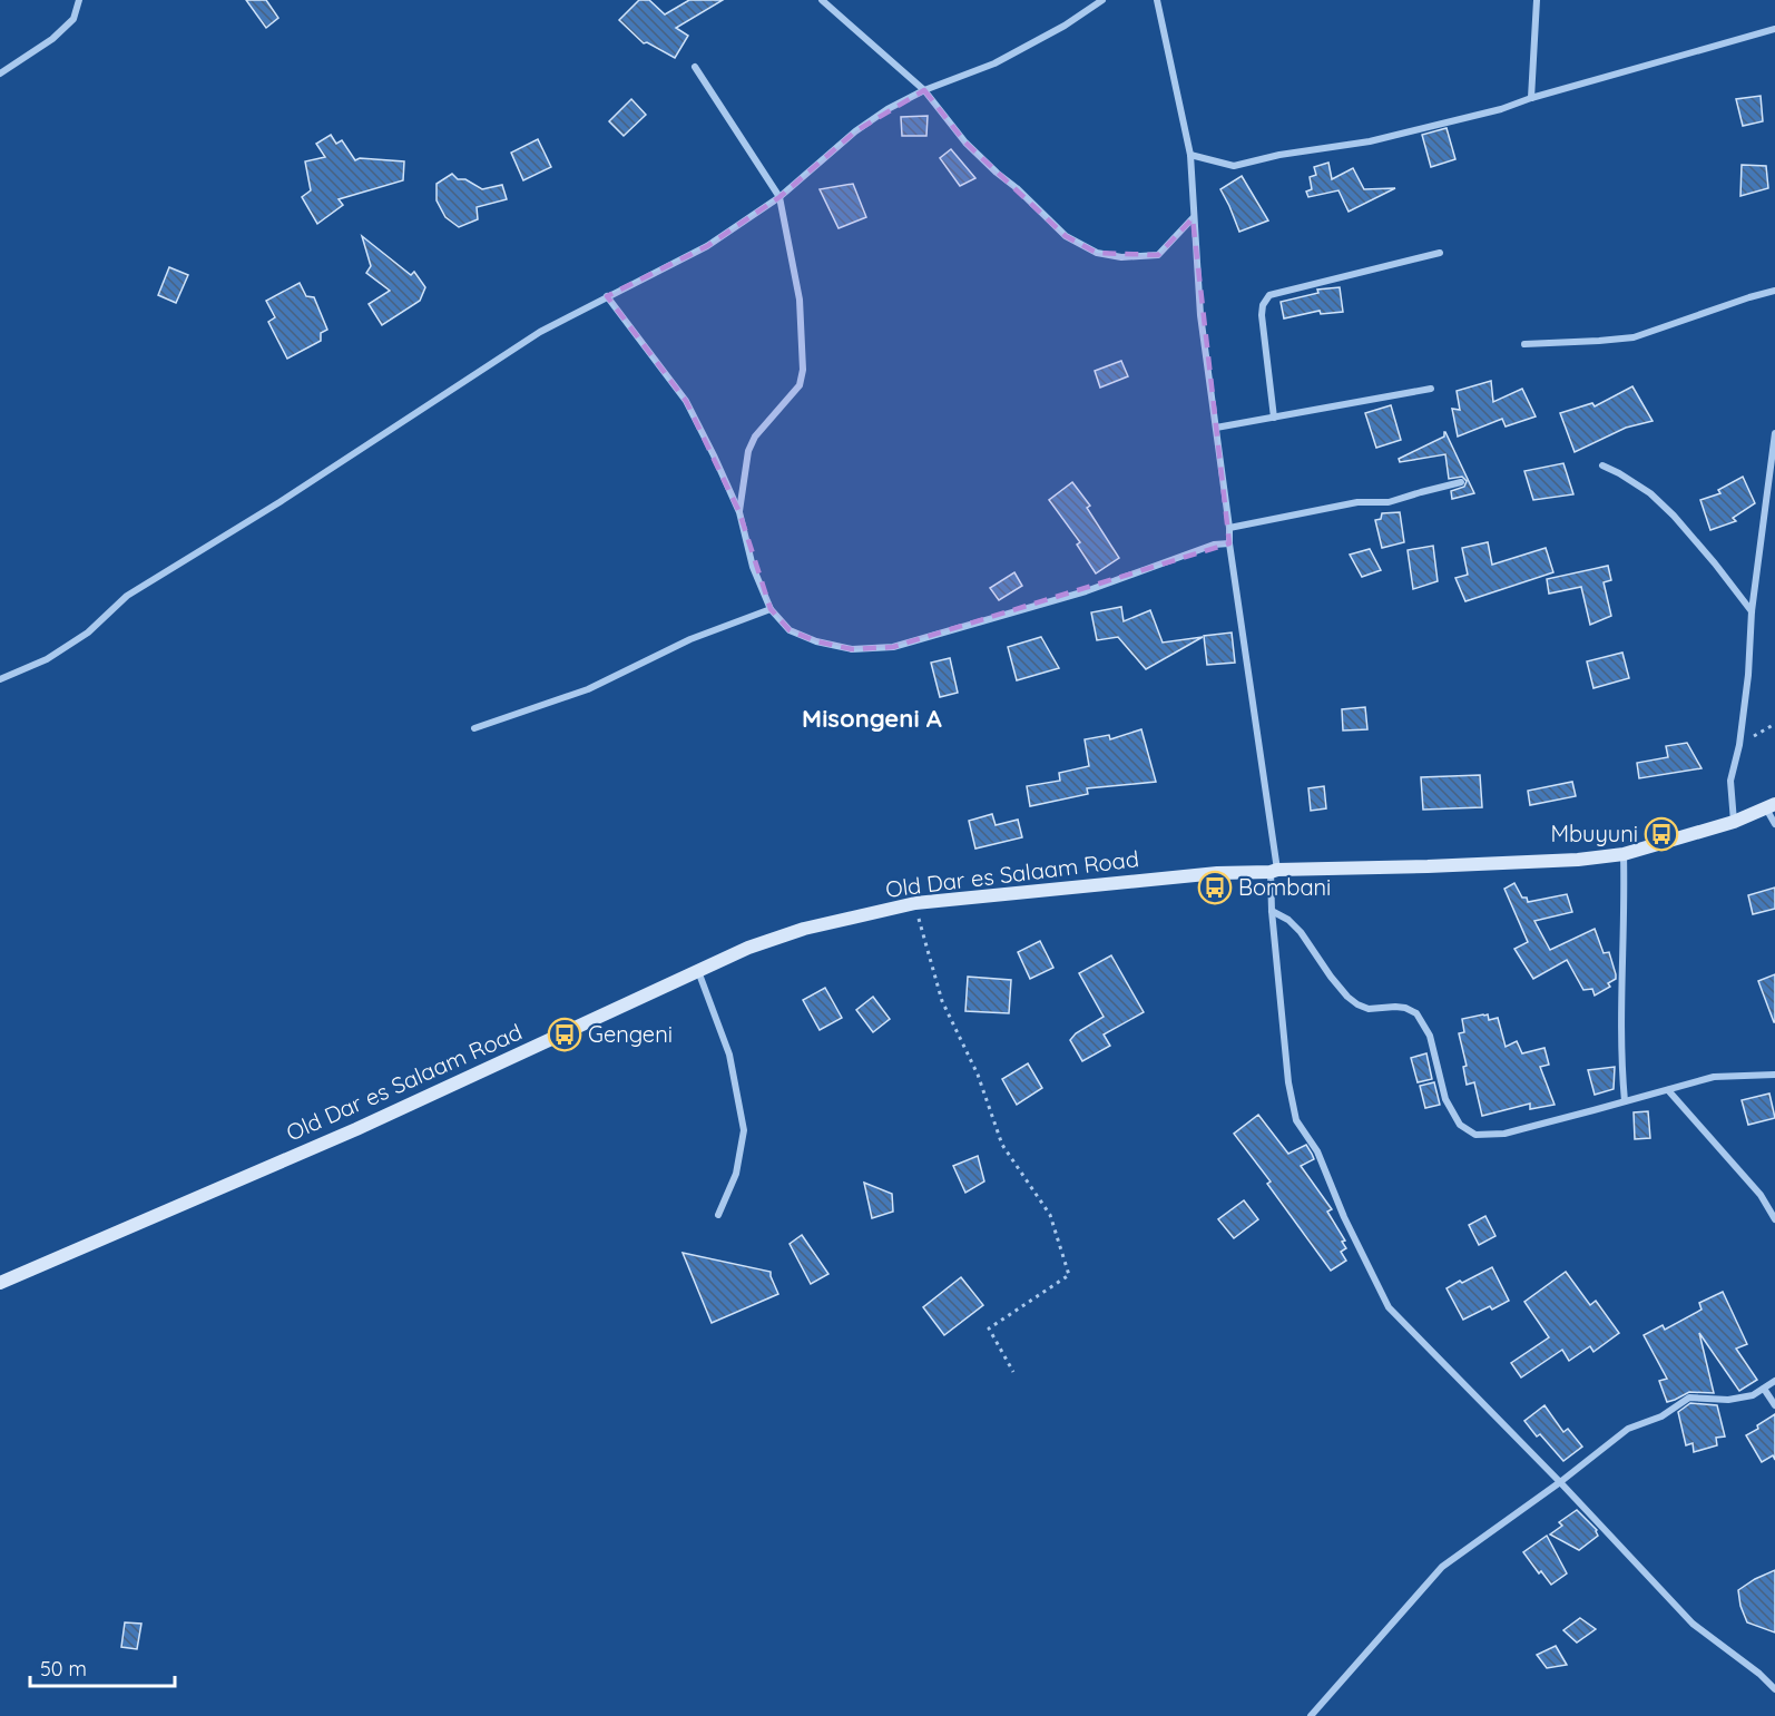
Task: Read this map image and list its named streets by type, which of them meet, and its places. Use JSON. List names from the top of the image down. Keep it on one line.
{"streets":{"street":["Old Dar es Salaam Road"]},"districts":["Misongeni A"],"places":{"bus stop":["Mbuyuni","Bombani","Gengeni"]},"scale_bar":"50 m"}
